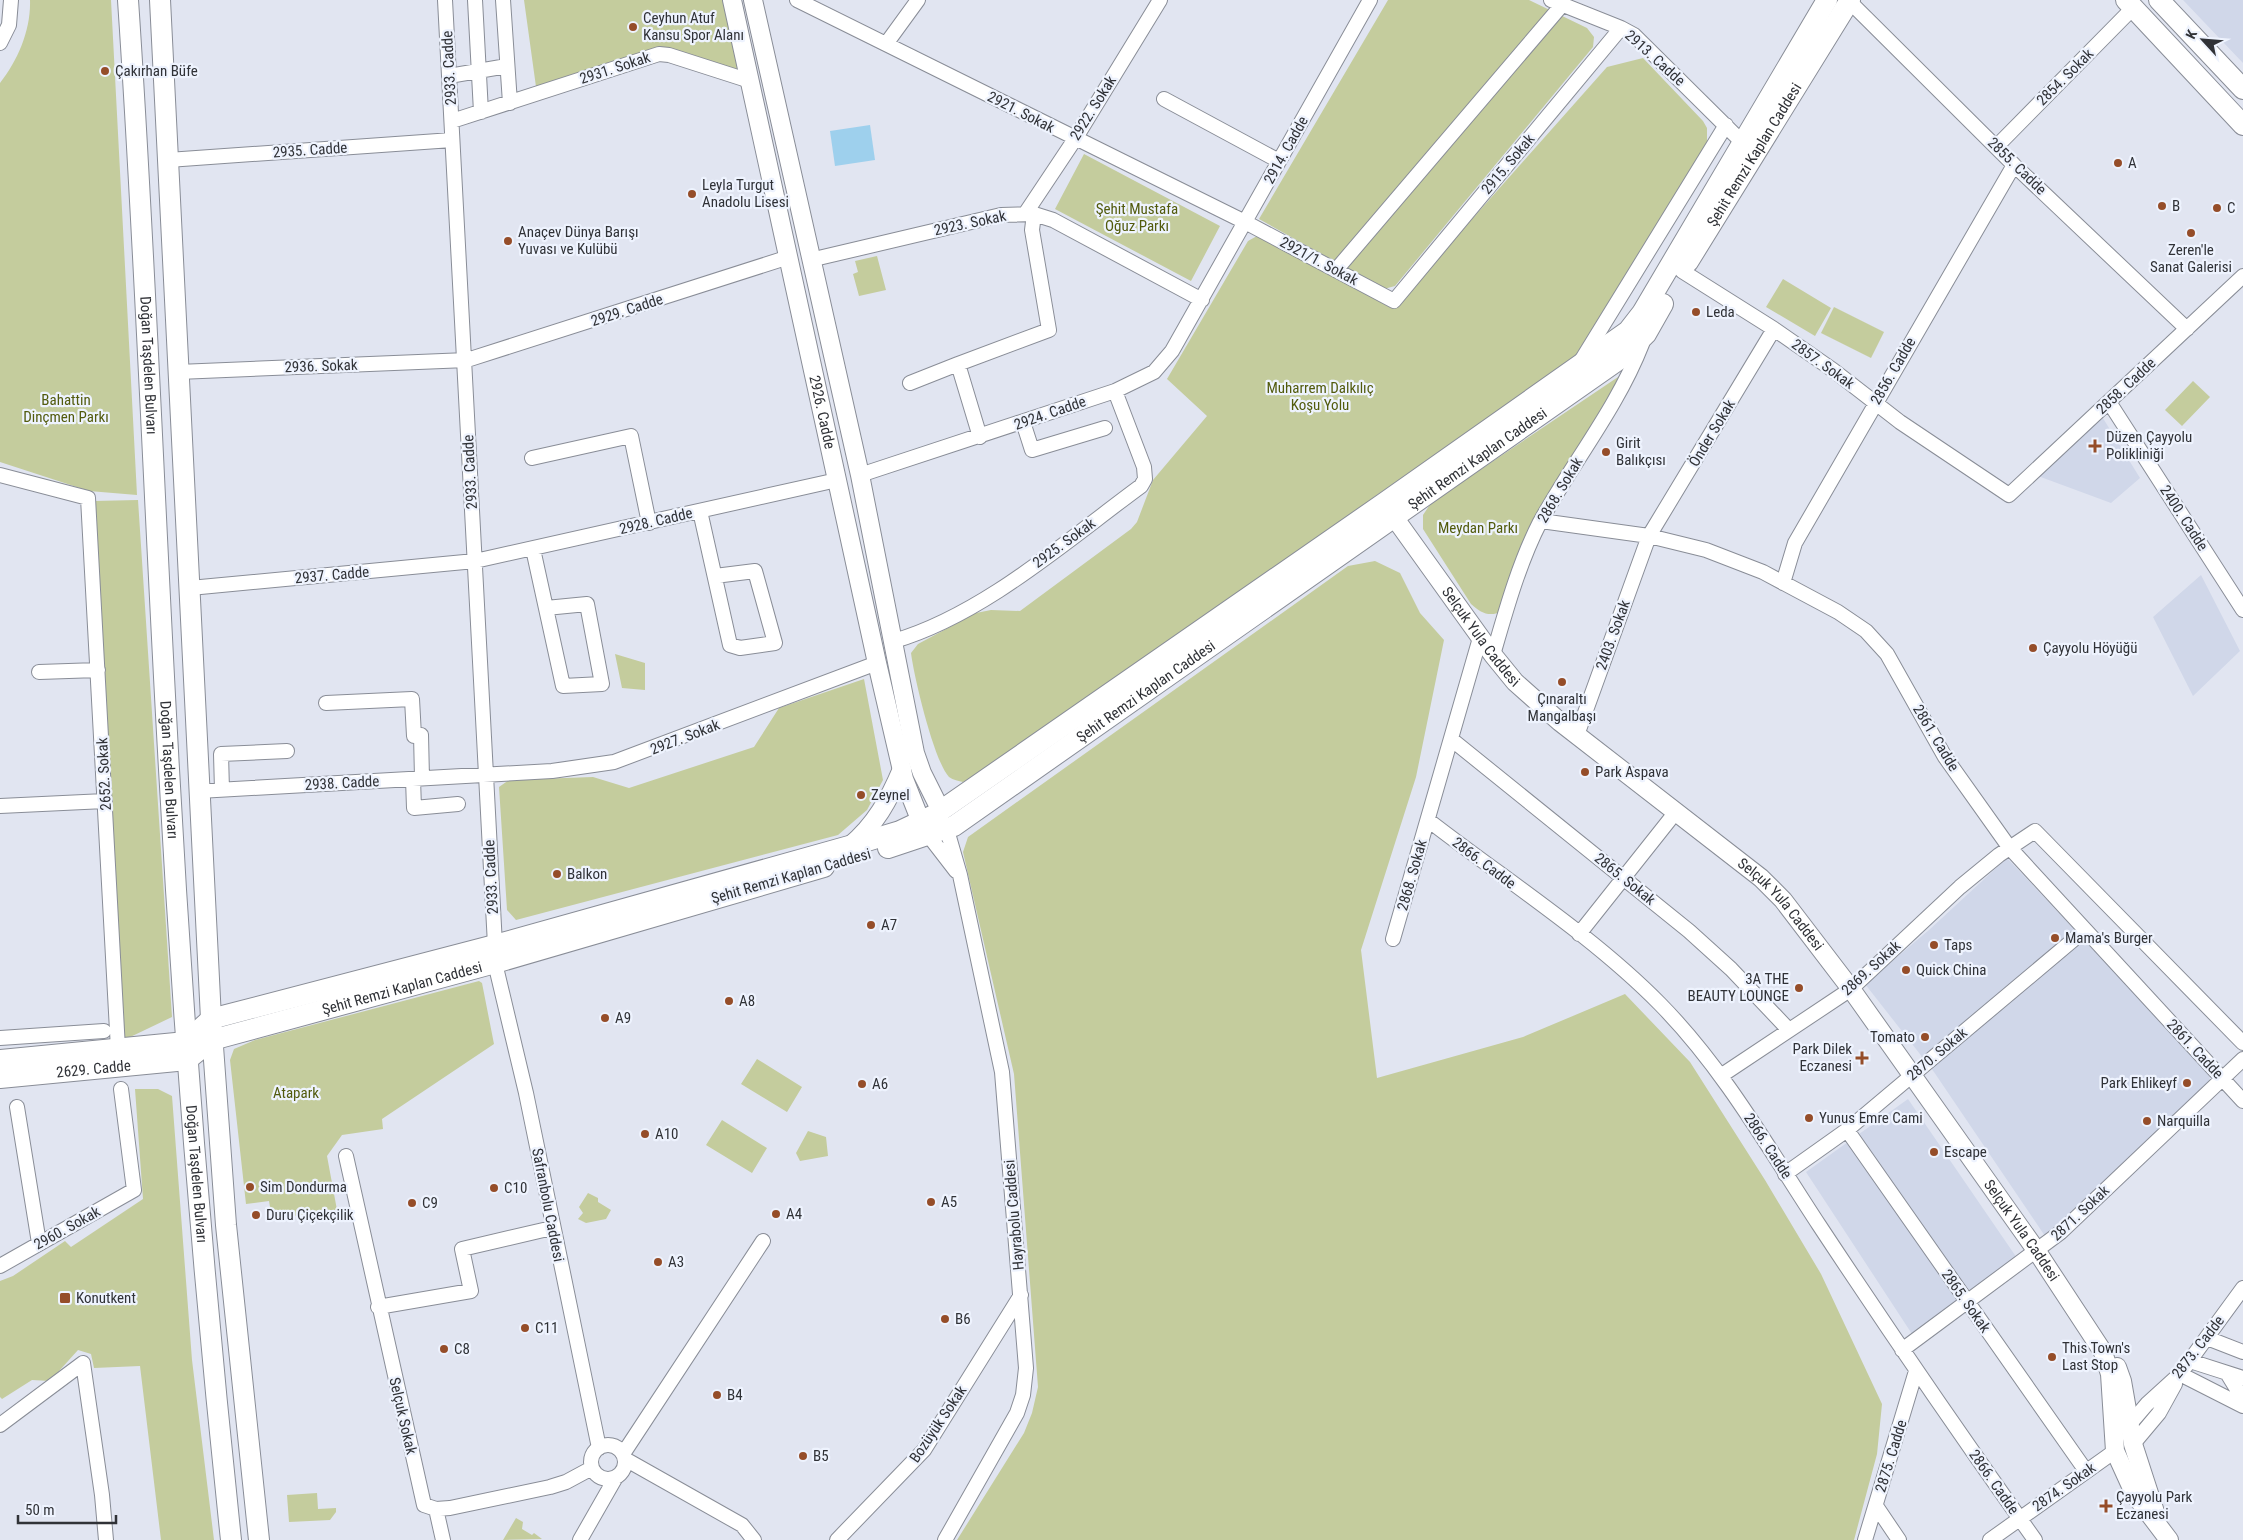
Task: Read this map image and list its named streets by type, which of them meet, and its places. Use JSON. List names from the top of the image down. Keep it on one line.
{"streets":{"main road":["Şehit Remzi Kaplan Caddesi","Doğan Taşdelen Bulvarı","2629. Cadde"],"street":["2913. Cadde","2933. Cadde","2931. Sokak","2854. Sokak","2922. Sokak","2921. Sokak","2935. Cadde","2914. Cadde","2915. Sokak","2855. Cadde","2923. Sokak","2921/1. Sokak","2929. Cadde","2857. Sokak","2936. Sokak","2856. Cadde","2858. Cadde","2926. Cadde","2924. Cadde","Önder Sokak","2868. Sokak","2400. Cadde","2928. Cadde","2925. Sokak","2937. Cadde","2403. Sokak","Selçuk Yula Caddesi","2927. Sokak","2861. Cadde","2652. Sokak","2938. Cadde","2866. Cadde","2865. Sokak","2869. Sokak","2870. Sokak","Safranbolu Caddesi","2871. Sokak","Hayrabolu Caddesi","2960. Sokak","2873. Cadde","Selçuk Sokak","Bozüyük Sokak","2875. Cadde","2874. Sokak"]},"crossings":[["2913. Cadde","Şehit Remzi Kaplan Caddesi"],["2913. Cadde","2915. Sokak"],["2933. Cadde","2931. Sokak"],["2933. Cadde","2935. Cadde"],["2933. Cadde","Şehit Remzi Kaplan Caddesi"],["2933. Cadde","2929. Cadde"],["2933. Cadde","2936. Sokak"],["2933. Cadde","2928. Cadde"],["2933. Cadde","2937. Cadde"],["2933. Cadde","2927. Sokak"],["2933. Cadde","2938. Cadde"],["2933. Cadde","Safranbolu Caddesi"],["2931. Sokak","2926. Cadde"],["2854. Sokak","2855. Cadde"],["2922. Sokak","2921. Sokak"],["2922. Sokak","2923. Sokak"],["2921. Sokak","2914. Cadde"],["2921. Sokak","2921/1. Sokak"],["2935. Cadde","Doğan Taşdelen Bulvarı"],["2914. Cadde","2923. Sokak"],["2914. Cadde","2921/1. Sokak"],["2914. Cadde","2924. Cadde"],["Şehit Remzi Kaplan Caddesi","2855. Cadde"],["Şehit Remzi Kaplan Caddesi","2857. Sokak"],["Şehit Remzi Kaplan Caddesi","Doğan Taşdelen Bulvarı"],["Şehit Remzi Kaplan Caddesi","2926. Cadde"],["Şehit Remzi Kaplan Caddesi","2868. Sokak"],["Şehit Remzi Kaplan Caddesi","Selçuk Yula Caddesi"],["Şehit Remzi Kaplan Caddesi","Safranbolu Caddesi"],["Şehit Remzi Kaplan Caddesi","Hayrabolu Caddesi"],["2915. Sokak","2921/1. Sokak"],["2855. Cadde","2856. Cadde"],["2855. Cadde","2858. Cadde"],["2923. Sokak","2926. Cadde"],["2923. Sokak","2924. Cadde"],["2929. Cadde","2936. Sokak"],["2929. Cadde","2926. Cadde"],["2857. Sokak","2856. Cadde"],["2857. Sokak","2858. Cadde"],["2857. Sokak","Önder Sokak"],["Doğan Taşdelen Bulvarı","2936. Sokak"],["Doğan Taşdelen Bulvarı","2937. Cadde"],["Doğan Taşdelen Bulvarı","2938. Cadde"],["Doğan Taşdelen Bulvarı","2629. Cadde"],["2856. Cadde","2861. Cadde"],["2858. Cadde","2400. Cadde"],["2926. Cadde","2924. Cadde"],["2926. Cadde","2928. Cadde"],["2926. Cadde","2925. Sokak"],["2926. Cadde","2927. Sokak"],["2926. Cadde","Hayrabolu Caddesi"],["2924. Cadde","2925. Sokak"],["Önder Sokak","2403. Sokak"],["Önder Sokak","2861. Cadde"],["2868. Sokak","Selçuk Yula Caddesi"],["2868. Sokak","2861. Cadde"],["2868. Sokak","2866. Cadde"],["2868. Sokak","2865. Sokak"],["2928. Cadde","2937. Cadde"],["2403. Sokak","Selçuk Yula Caddesi"],["2403. Sokak","2861. Cadde"],["Selçuk Yula Caddesi","2869. Sokak"],["Selçuk Yula Caddesi","2870. Sokak"],["Selçuk Yula Caddesi","2871. Sokak"],["Selçuk Yula Caddesi","2873. Cadde"],["Selçuk Yula Caddesi","2874. Sokak"],["2927. Sokak","2938. Cadde"],["2861. Cadde","2869. Sokak"],["2861. Cadde","2870. Sokak"],["2861. Cadde","2871. Sokak"],["2652. Sokak","2629. Cadde"],["2866. Cadde","2869. Sokak"],["2866. Cadde","2870. Sokak"],["2866. Cadde","2871. Sokak"],["2866. Cadde","2875. Cadde"],["2866. Cadde","2874. Sokak"],["2865. Sokak","2869. Sokak"],["2865. Sokak","2870. Sokak"],["2865. Sokak","2871. Sokak"],["2865. Sokak","2874. Sokak"],["Hayrabolu Caddesi","Bozüyük Sokak"]],"parks":["Şehit Mustafa Oğuz Parkı","Muharrem Dalkılıç Koşu Yolu","Bahattin Dinçmen Parkı","Meydan Parkı","Atapark"],"places":{"other":["Ceyhun Atuf Kansu Spor Alanı","Çakırhan Büfe","A","Leyla Turgut Anadolu Lisesi","B","C","Zeren'le Sanat Galerisi","Anaçev Dünya Barışı Yuvası ve Kulübü","Leda","Girit Balıkçısı","Çayyolu Höyüğü","Çınaraltı Mangalbaşı","Park Aspava","Zeynel","Balkon","A7","Mama's Burger","Taps","Quick China","3A THE BEAUTY LOUNGE","A8","A9","Tomato","Park Ehlikeyf","A6","Yunus Emre Cami","Narquilla","A10","Escape","Sim Dondurma","C10","A5","C9","A4","Duru Çiçekçilik","A3","B6","C11","C8","This Town's Last Stop","B4","B5"],"health":["Düzen Çayyolu Polikliniği","Park Dilek Eczanesi","Çayyolu Park Eczanesi"],"transit":["Konutkent"]},"scale_bar":"50 m","north":"top left"}
